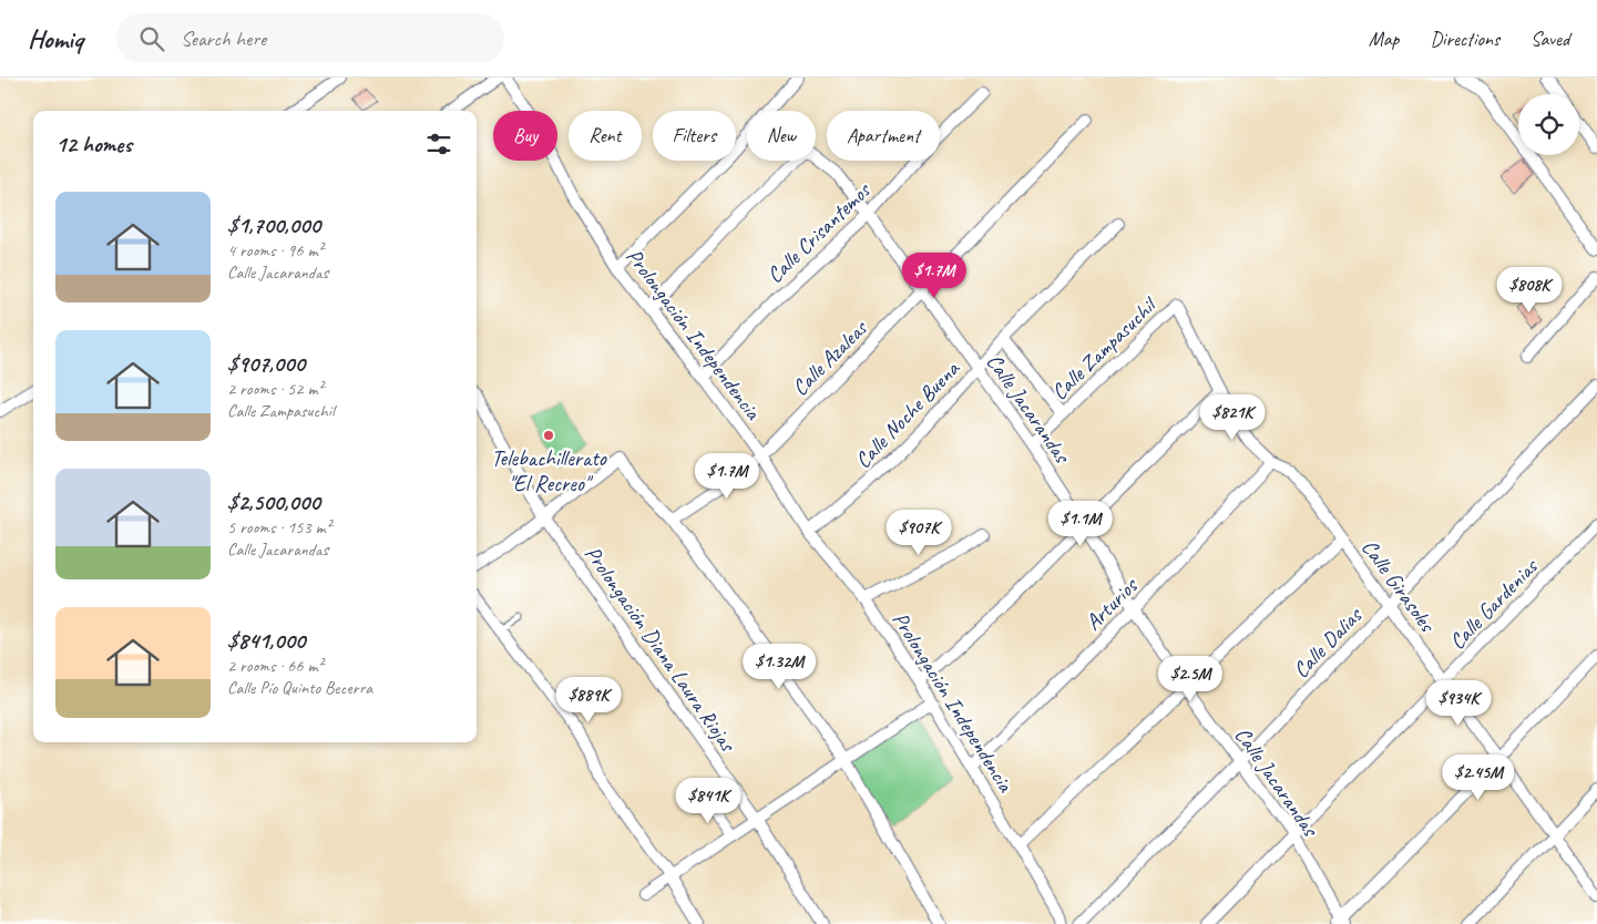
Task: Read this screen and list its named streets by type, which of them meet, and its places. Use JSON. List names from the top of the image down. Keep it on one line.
{"streets":{"street":["Calle Crisantemos","Prolongación Independencia","Calle Zampasuchil","Calle Azaleas","Calle Jacarandas","Calle Noche Buena","Calle Girasoles","Arturios","Calle Gardenias","Calle Dalias","Prolongación Diana Laura Riojas"]},"crossings":[["Calle Crisantemos","Prolongación Independencia"],["Calle Crisantemos","Calle Jacarandas"],["Prolongación Independencia","Calle Azaleas"],["Prolongación Independencia","Calle Jacarandas"],["Prolongación Independencia","Calle Noche Buena"],["Prolongación Independencia","Arturios"],["Calle Zampasuchil","Calle Jacarandas"],["Calle Zampasuchil","Calle Girasoles"],["Calle Azaleas","Calle Jacarandas"],["Calle Jacarandas","Calle Noche Buena"],["Calle Jacarandas","Arturios"],["Calle Jacarandas","Calle Gardenias"],["Calle Jacarandas","Calle Dalias"],["Calle Girasoles","Arturios"],["Calle Girasoles","Calle Gardenias"],["Calle Girasoles","Calle Dalias"]],"places":["Telebachillerato \"El Recreo\""],"page":{"header":"Homiq","search":"Search here","nav":["Map","Directions","Saved"],"chip":["Buy","Rent","Filters","New","Apartment"],"heading":"12 homes","list":[{"name":"$1,700,000","note":"4 rooms · 96 m² · Calle Jacarandas"},{"name":"$907,000","note":"2 rooms · 52 m² · Calle Zampasuchil"},{"name":"$2,500,000","note":"5 rooms · 153 m² · Calle Jacarandas"},{"name":"$841,000","note":"2 rooms · 66 m² · Calle Pío Quinto Becerra"}],"price":["$1.7M","$808K","$821K","$1.7M","$1.1M","$907K","$1.32M","$2.5M","$889K","$934K","$2.45M","$841K"]}}
